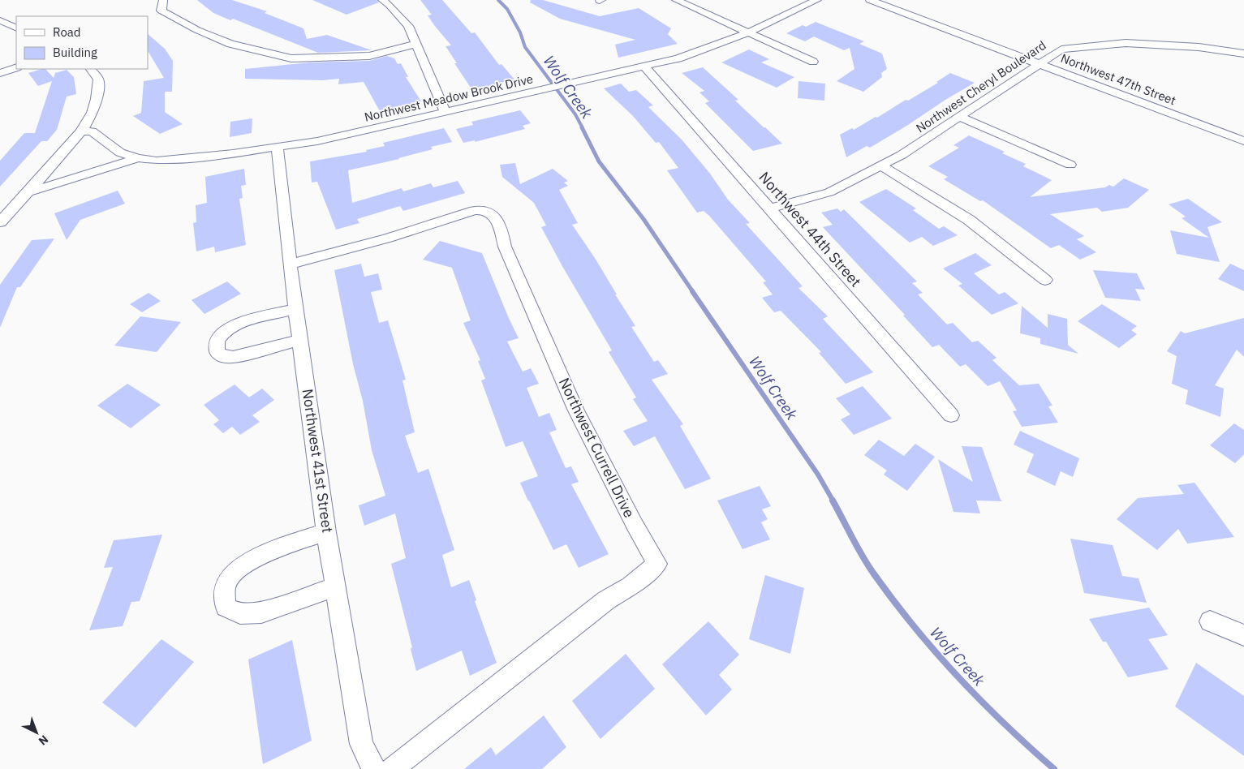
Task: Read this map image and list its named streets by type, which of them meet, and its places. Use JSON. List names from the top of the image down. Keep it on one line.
{"streets":{"street":["Northwest 47th Street","Northwest Cheryl Boulevard","Northwest Meadow Brook Drive","Northwest 44th Street","Northwest Currell Drive","Northwest 41st Street"]},"crossings":[["Northwest 47th Street","Northwest Cheryl Boulevard"],["Northwest Cheryl Boulevard","Northwest 44th Street"],["Northwest Meadow Brook Drive","Northwest 44th Street"],["Northwest Meadow Brook Drive","Northwest 41st Street"],["Northwest Currell Drive","Northwest 41st Street"]],"water":["Wolf Creek"],"legend":["Road","Building"],"north":"bottom right"}
